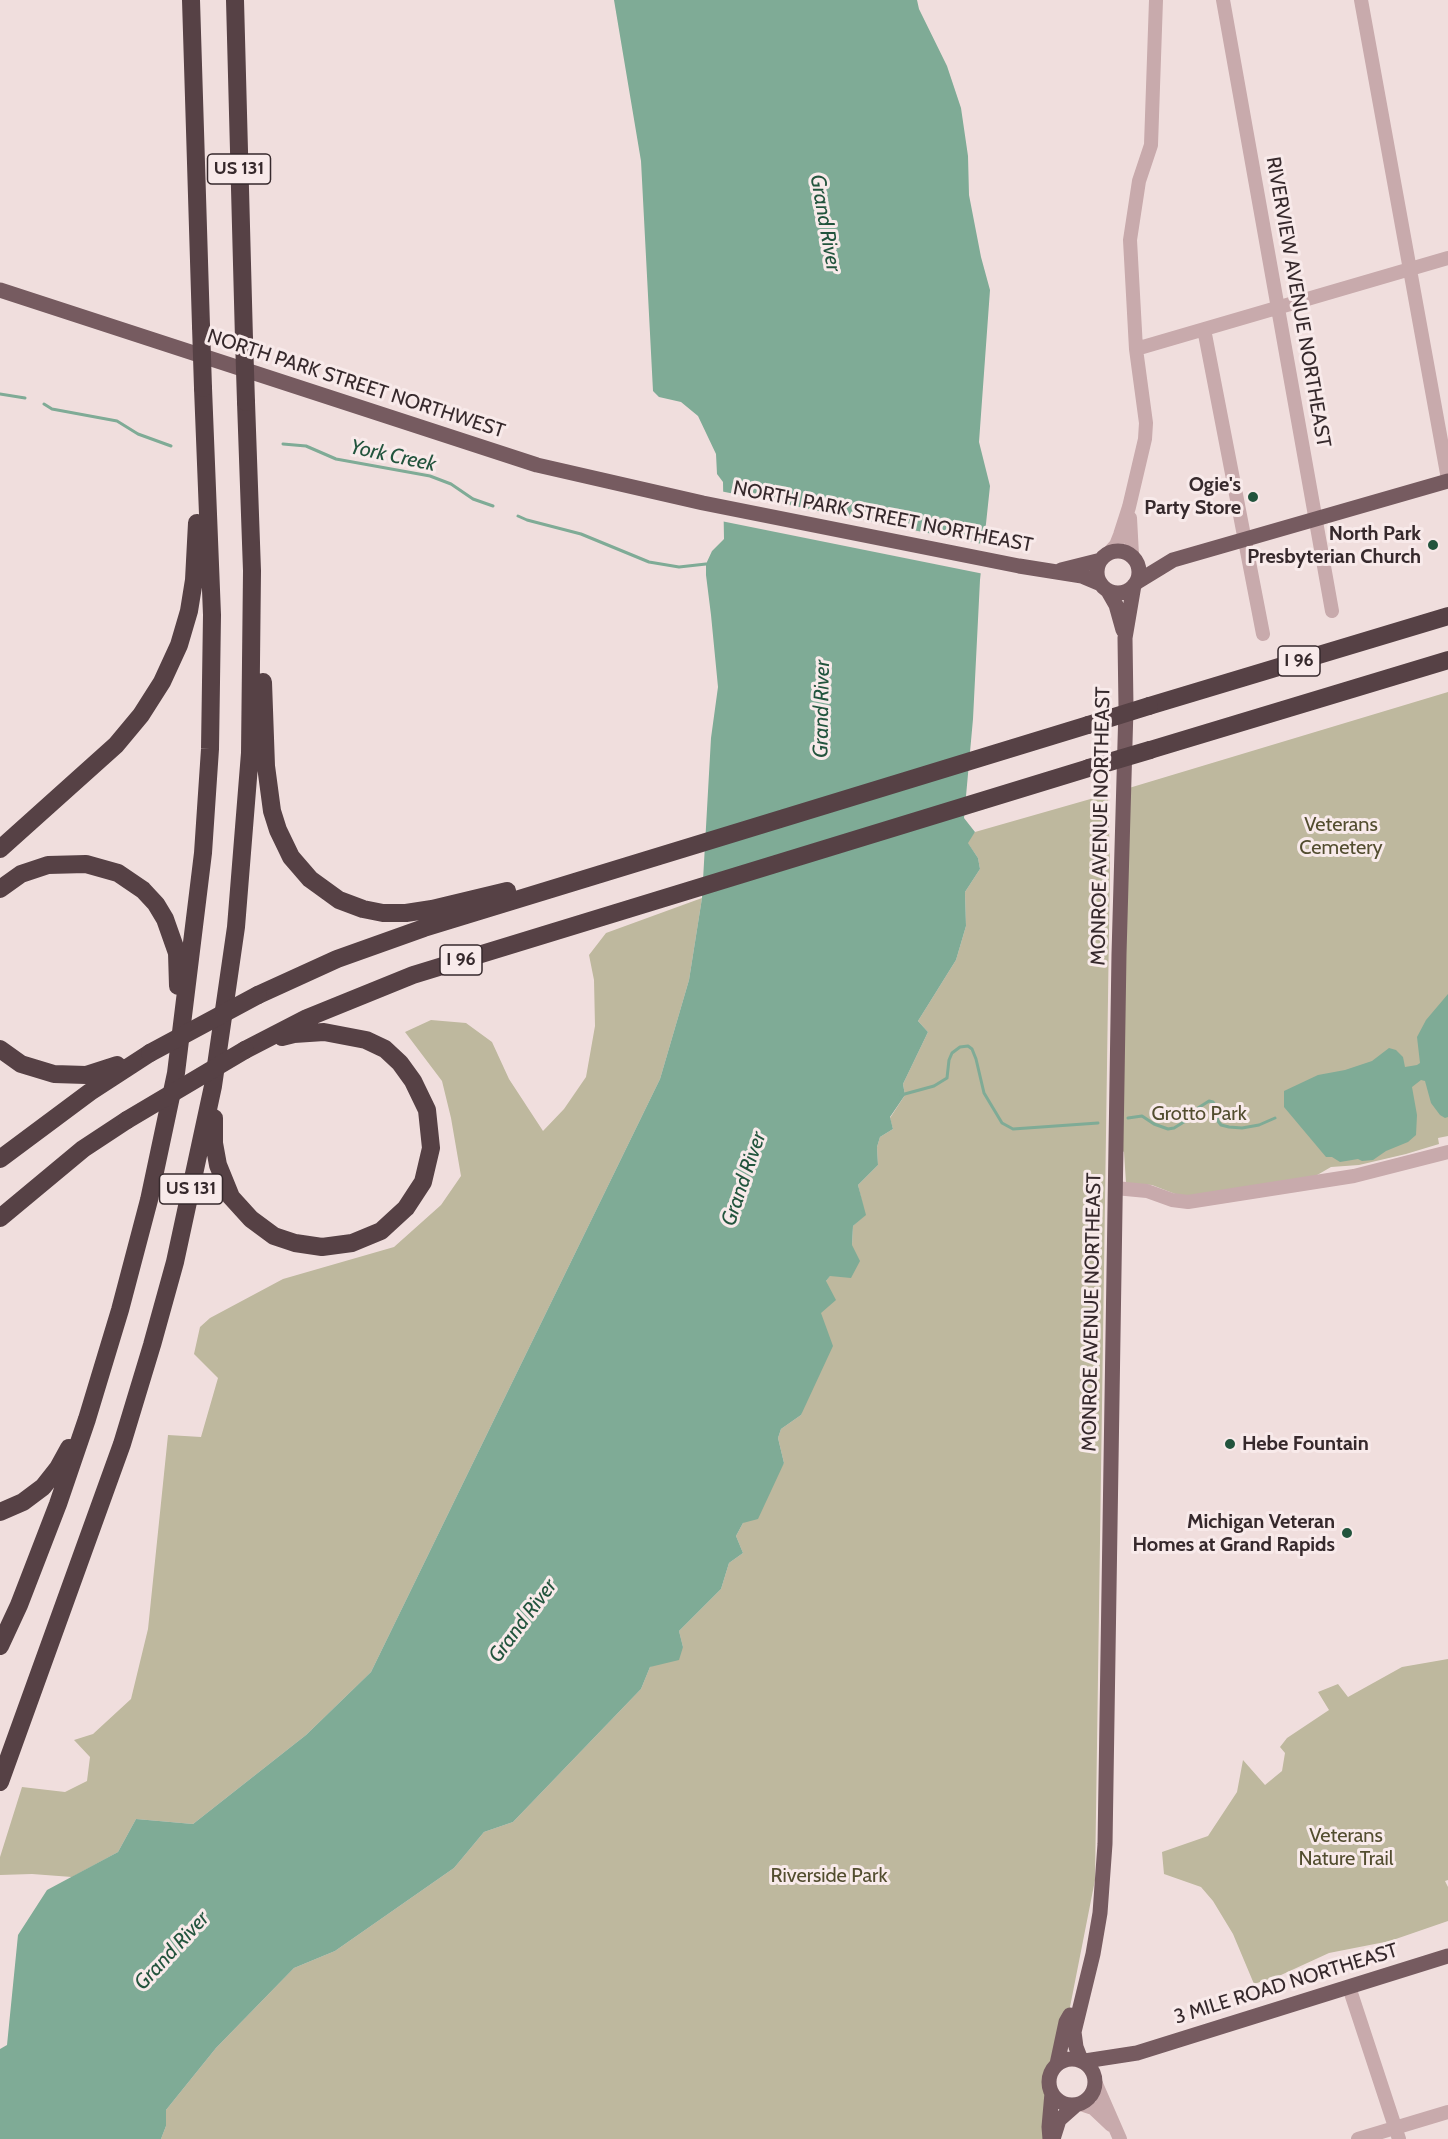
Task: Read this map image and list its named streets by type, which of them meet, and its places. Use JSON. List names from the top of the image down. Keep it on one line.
{"streets":{"highway":["US 131","I 96"],"main road":["NORTH PARK STREET NORTHWEST","NORTH PARK STREET NORTHEAST","MONROE AVENUE NORTHEAST","3 MILE ROAD NORTHEAST"],"street":["RIVERVIEW AVENUE NORTHEAST"]},"crossings":[["NORTH PARK STREET NORTHWEST","NORTH PARK STREET NORTHEAST"],["NORTH PARK STREET NORTHEAST","MONROE AVENUE NORTHEAST"],["MONROE AVENUE NORTHEAST","3 MILE ROAD NORTHEAST"]],"water":["Grand River","York Creek"],"parks":["Veterans Cemetery","Grotto Park","Veterans Nature Trail","Riverside Park"],"places":["Ogie's Party Store","North Park Presbyterian Church","Hebe Fountain","Michigan Veteran Homes at Grand Rapids"]}
